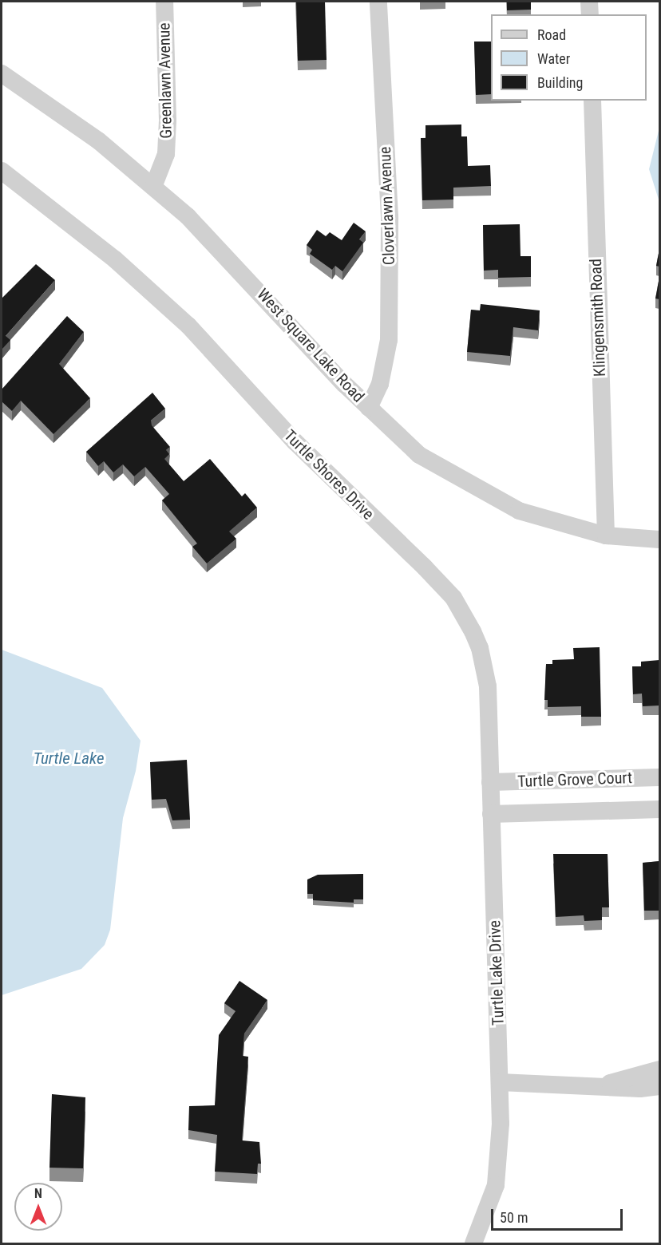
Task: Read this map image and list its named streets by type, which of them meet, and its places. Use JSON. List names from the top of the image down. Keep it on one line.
{"streets":{"street":["Greenlawn Avenue","Cloverlawn Avenue","Klingensmith Road","West Square Lake Road","Turtle Shores Drive","Turtle Grove Court","Turtle Lake Drive"]},"crossings":[["Greenlawn Avenue","West Square Lake Road"],["Cloverlawn Avenue","West Square Lake Road"],["Klingensmith Road","West Square Lake Road"],["Turtle Shores Drive","Turtle Grove Court"],["Turtle Shores Drive","Turtle Lake Drive"]],"water":["Turtle Lake"],"legend":["Road","Water","Building"],"scale_bar":"50 m","north":"top"}
